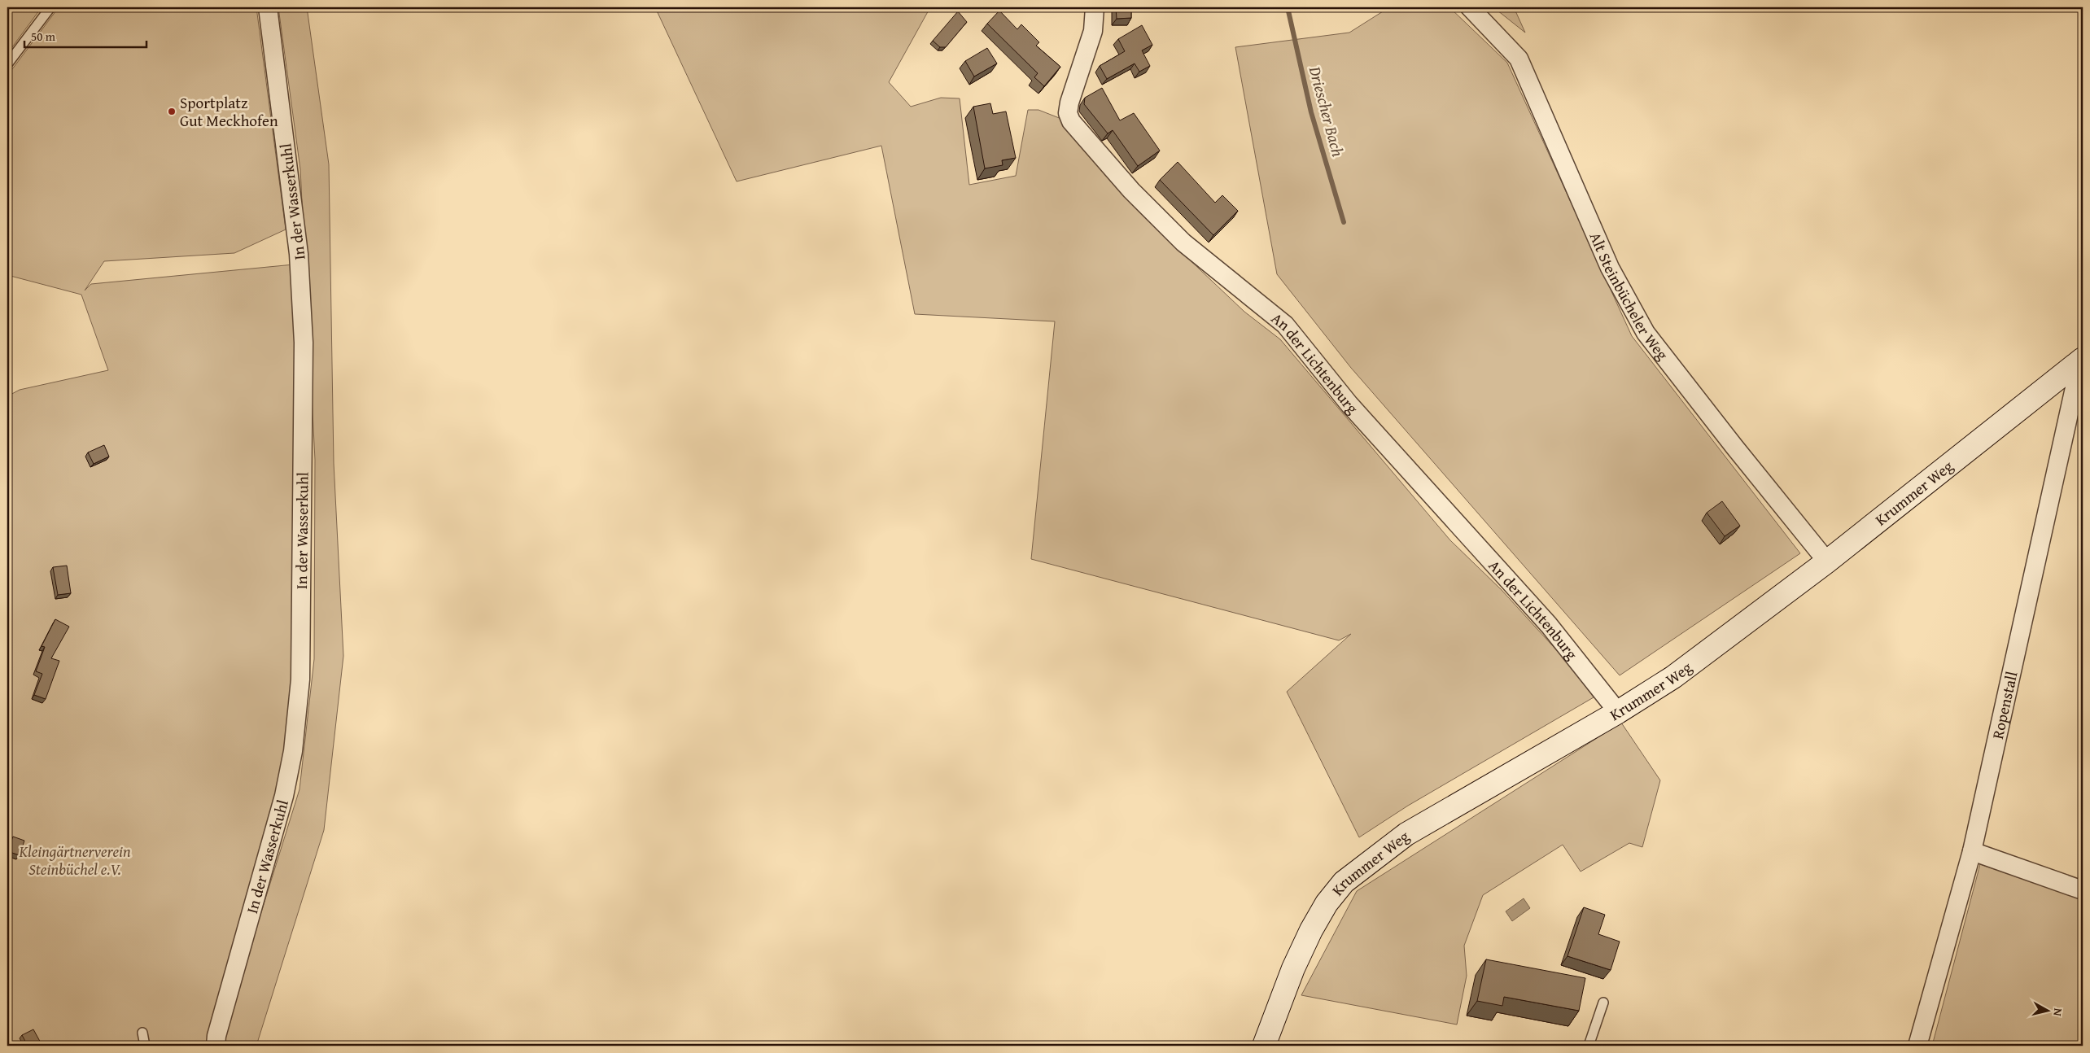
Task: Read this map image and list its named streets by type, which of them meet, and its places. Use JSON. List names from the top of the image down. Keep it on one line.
{"streets":{"main road":["Krummer Weg"],"street":["In der Wasserkuhl","Alt Steinbücheler Weg","An der Lichtenburg","Ropenstall"]},"crossings":[["Alt Steinbücheler Weg","Krummer Weg"],["An der Lichtenburg","Krummer Weg"],["Krummer Weg","Ropenstall"]],"water":["Driescher Bach"],"parks":["Kleingärtnerverein Steinbüchel e.V."],"places":["Sportplatz Gut Meckhofen"],"scale_bar":"50 m","north":"right"}
